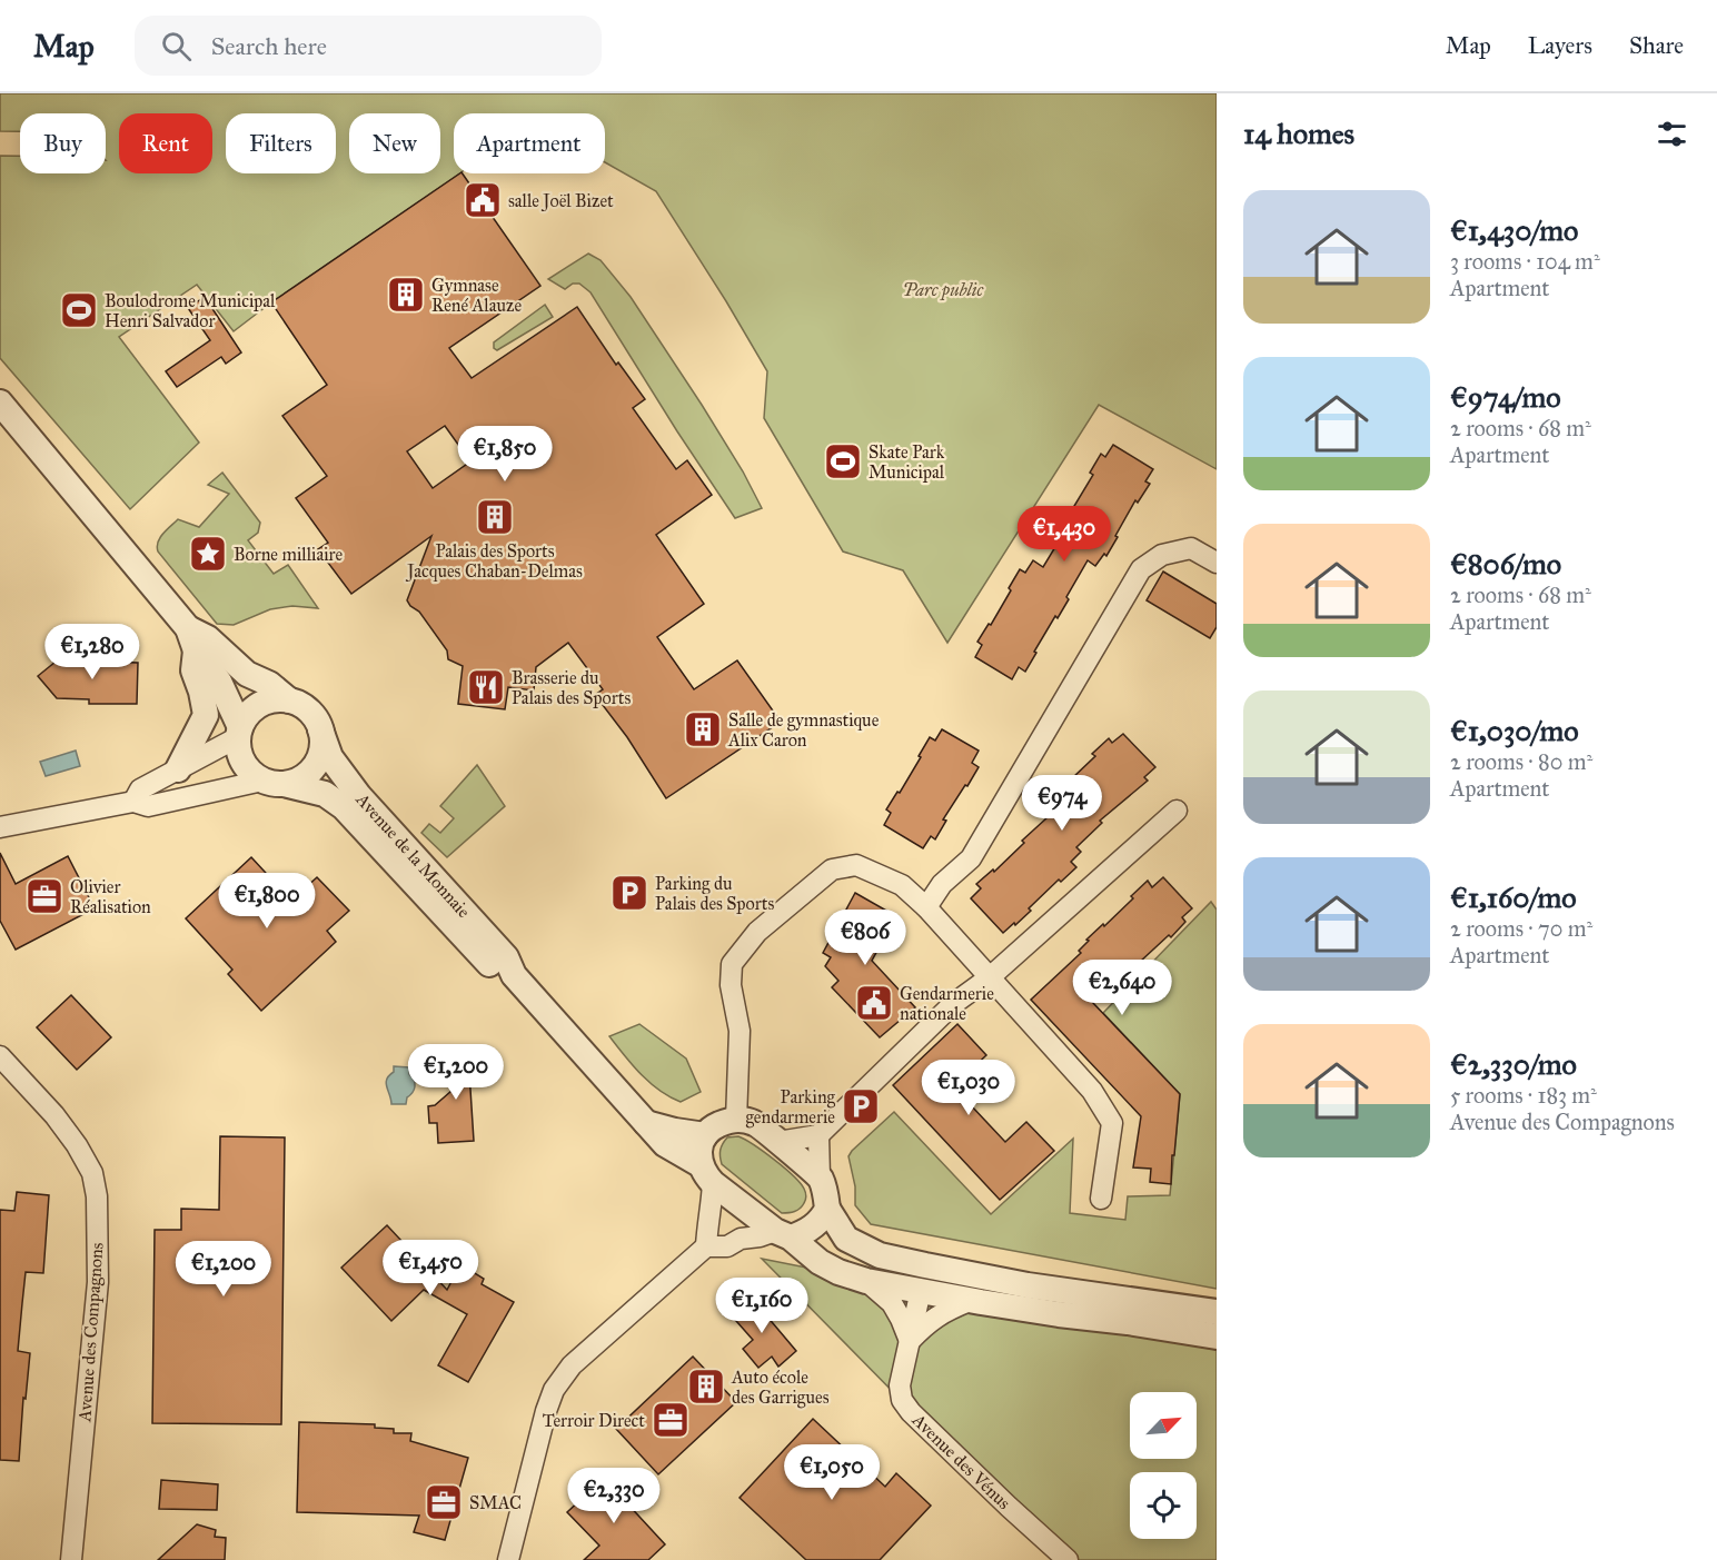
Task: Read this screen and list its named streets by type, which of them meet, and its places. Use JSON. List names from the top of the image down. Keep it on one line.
{"streets":{"street":["Avenue de la Monnaie","Avenue des Compagnons","Avenue des Vénus"]},"crossings":[["Avenue de la Monnaie","Avenue des Vénus"]],"parks":["Parc public"],"places":{"public building":["salle Joël Bizet","Gendarmerie nationale"],"building":["Gymnase René Alauze","Palais des Sports Jacques Chaban-Delmas","Salle de gymnastique Alix Caron","Auto école des Garrigues"],"sports":["Boulodrome Municipal Henri Salvador","Skate Park Municipal"],"place":["Borne milliaire"],"restaurant":["Brasserie du Palais des Sports"],"parking":["Parking du Palais des Sports","Parking gendarmerie"],"office":["Olivier Réalisation","Terroir Direct","SMAC"]},"north":"top right","page":{"header":"Map","search":"Search here","nav":["Map","Layers","Share"],"heading":"14 homes","chip":["Buy","Rent","Filters","New","Apartment"],"list":[{"name":"€1,430/mo","note":"3 rooms · 104 m² · Apartment"},{"name":"€974/mo","note":"2 rooms · 68 m² · Apartment"},{"name":"€806/mo","note":"2 rooms · 68 m² · Apartment"},{"name":"€1,030/mo","note":"2 rooms · 80 m² · Apartment"},{"name":"€1,160/mo","note":"2 rooms · 70 m² · Apartment"},{"name":"€2,330/mo","note":"5 rooms · 183 m² · Avenue des Compagnons"}],"price":["€1,850","€1,430","€1,280","€974","€1,800","€806","€2,640","€1,200","€1,030","€1,450","€1,200","€1,160","€1,050","€2,330"]}}
